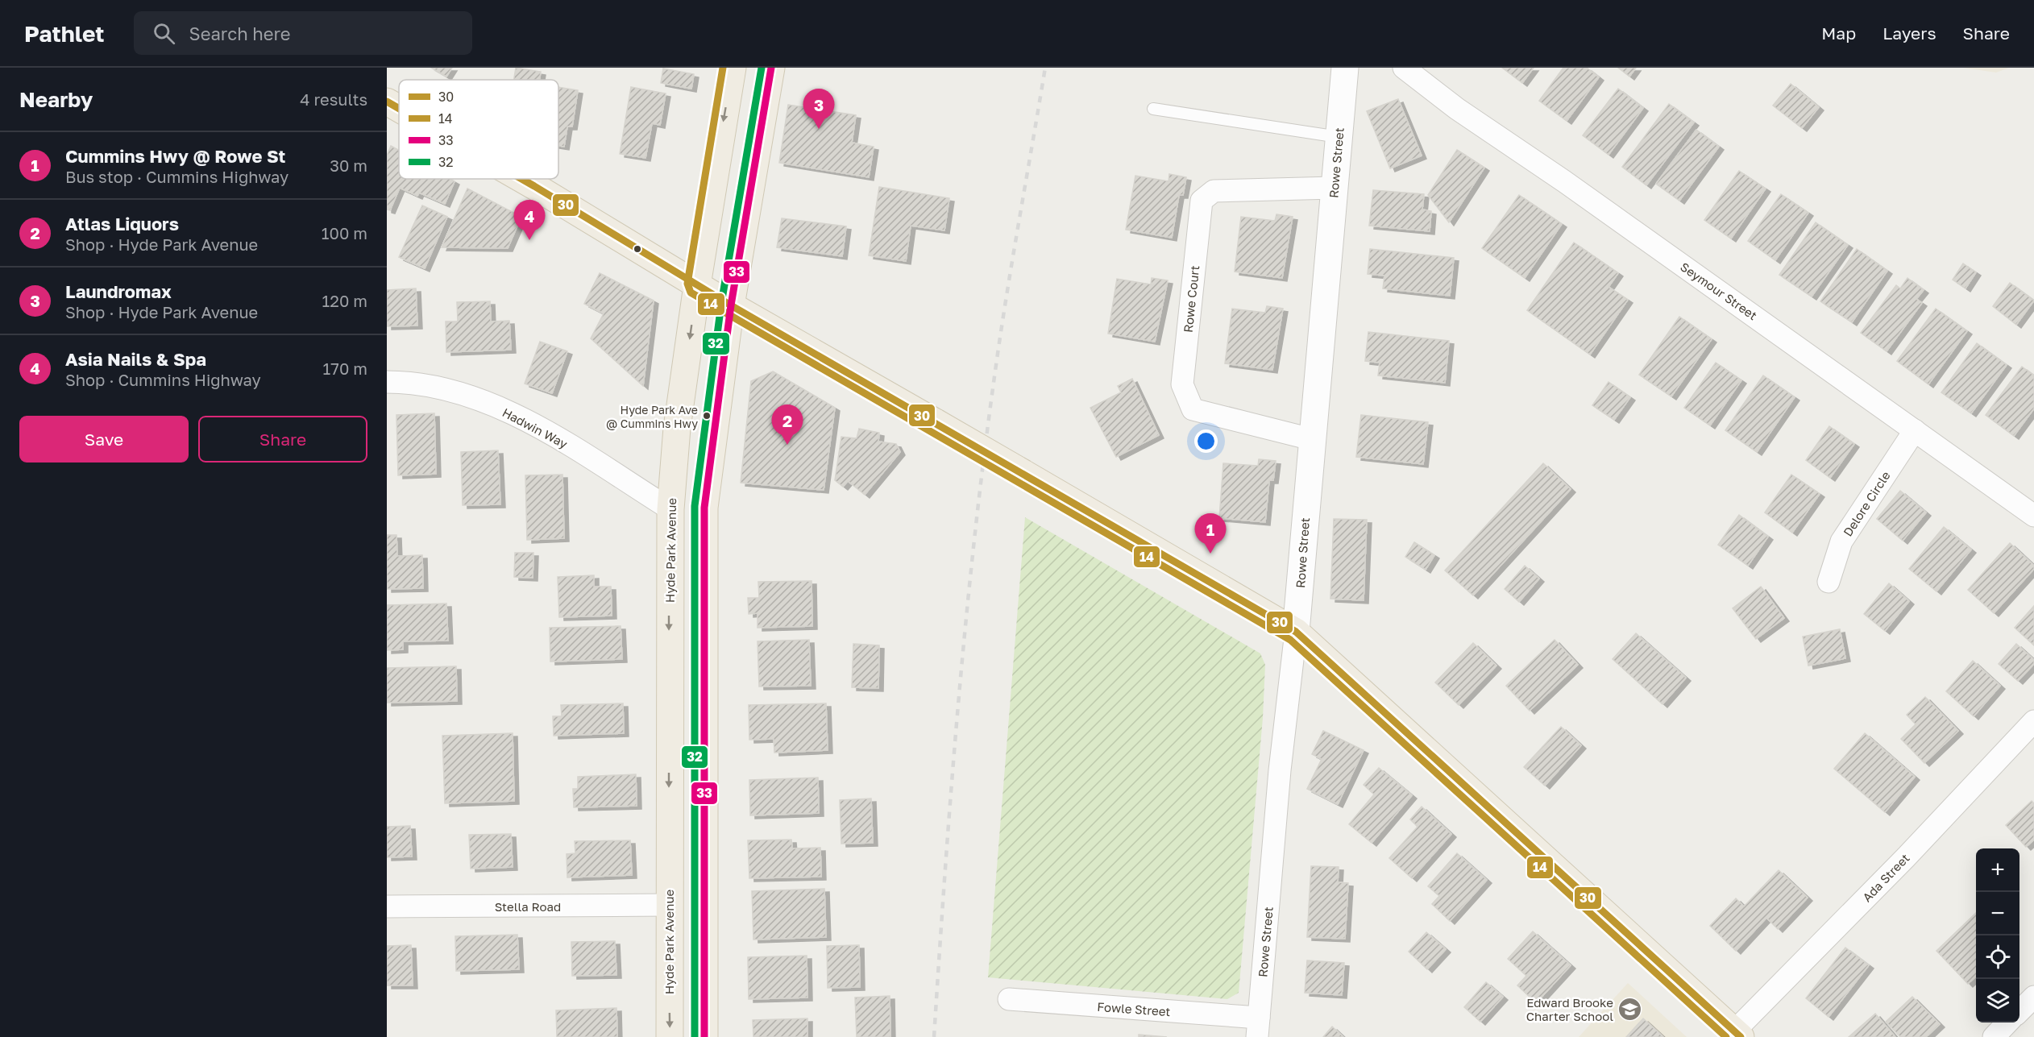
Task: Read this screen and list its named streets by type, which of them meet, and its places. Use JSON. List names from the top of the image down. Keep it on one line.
{"streets":{"main road":["Hyde Park Avenue"],"street":["Rowe Street","Seymour Street","Rowe Court","Hadwin Way","Delore Circle","Ada Street","Stella Road","Fowle Street"]},"crossings":[["Rowe Street","Rowe Court"],["Rowe Street","Fowle Street"],["Seymour Street","Delore Circle"],["Hadwin Way","Hyde Park Avenue"],["Hyde Park Avenue","Stella Road"]],"places":{"other":["Hyde Park Ave @ Cummins Hwy"],"school or university":["Edward Brooke Charter School"]},"lines":["transit line 14","transit line 33","transit line 32","transit line 30"],"legend":["30","14","33","32"],"page":{"header":"Pathlet","search":"Search here","nav":["Map","Layers","Share"],"heading":["Nearby","4 results"],"pins":["3","4","2","1"],"list":[{"mark":"1","name":"Cummins Hwy @ Rowe St","note":"Bus stop · Cummins Highway","value":"30 m"},{"mark":"2","name":"Atlas Liquors","note":"Shop · Hyde Park Avenue","value":"100 m"},{"mark":"3","name":"Laundromax","note":"Shop · Hyde Park Avenue","value":"120 m"},{"mark":"4","name":"Asia Nails & Spa","note":"Shop · Cummins Highway","value":"170 m"}],"buttons":["Save","Share"],"map_buttons":["+","−"]}}
